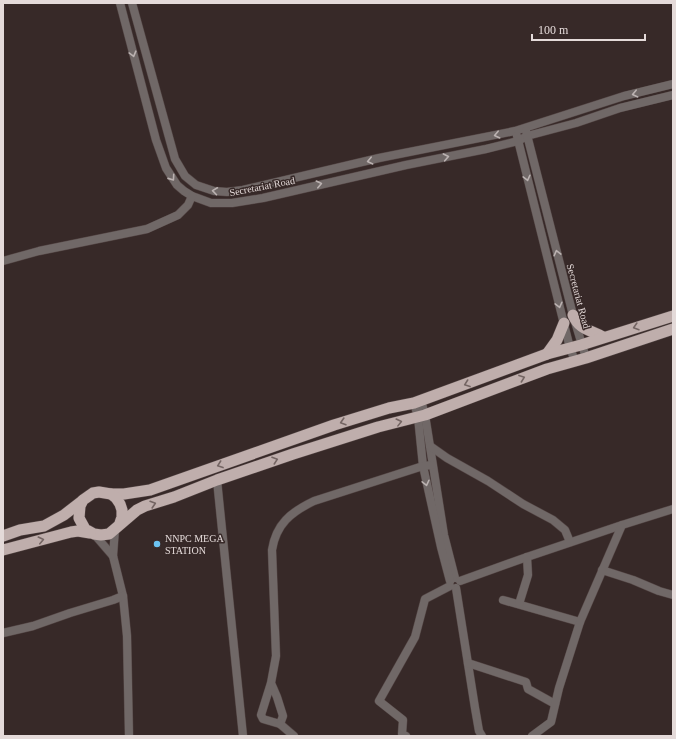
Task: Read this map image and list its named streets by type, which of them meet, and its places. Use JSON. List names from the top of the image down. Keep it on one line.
{"streets":{"street":["Secretariat Road"]},"places":["NNPC MEGA STATION"],"scale_bar":"100 m"}
